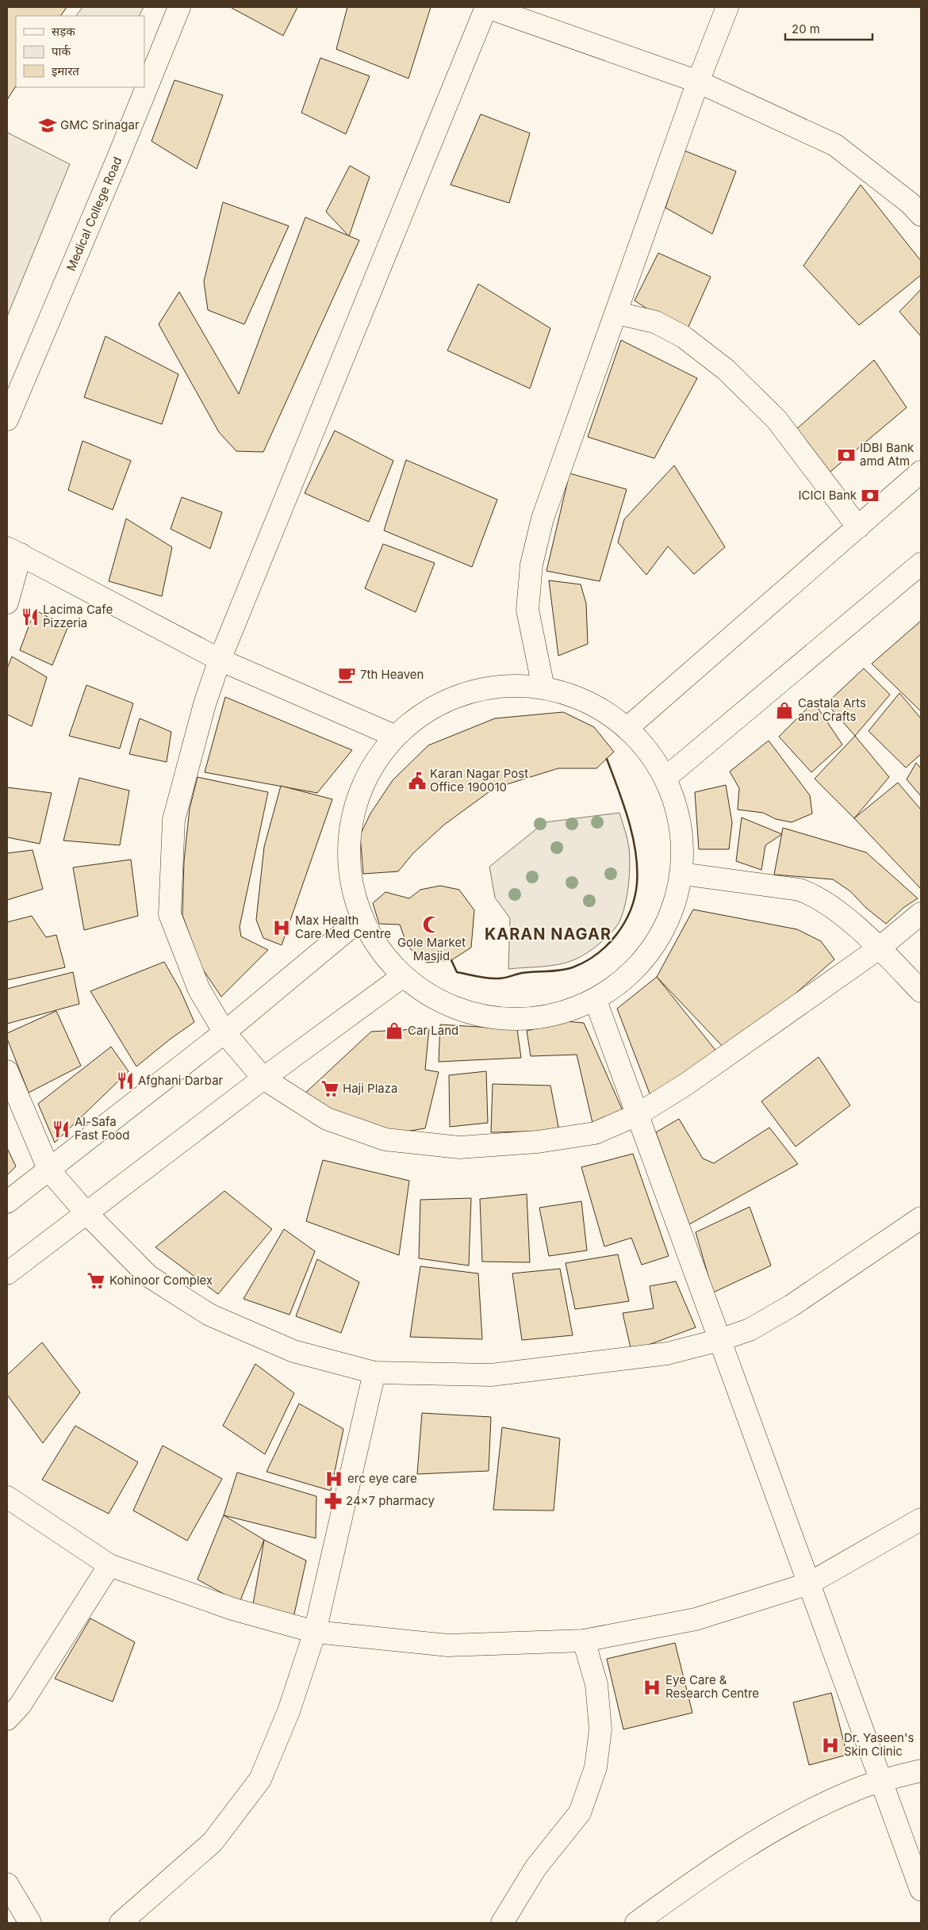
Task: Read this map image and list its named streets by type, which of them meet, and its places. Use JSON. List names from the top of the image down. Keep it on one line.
{"streets":{"street":["Medical College Road"]},"districts":["KARAN NAGAR"],"places":{"school or university":["GMC Srinagar"],"bank":["IDBI Bank amd Atm","ICICI Bank"],"restaurant":["Lacima Cafe Pizzeria","Afghani Darbar","Al-Safa Fast Food"],"cafe":["7th Heaven"],"shop":["Castala Arts and Crafts","Car Land"],"public building":["Karan Nagar Post Office 190010"],"mosque":["Gole Market Masjid"],"hospital":["Max Health Care Med Centre","erc eye care","Eye Care & Research Centre","Dr. Yaseen's Skin Clinic"],"supermarket":["Haji Plaza","Kohinoor Complex"],"pharmacy":["24x7 pharmacy"]},"legend":["सड़क","पार्क","इमारत"],"scale_bar":"20 m"}
